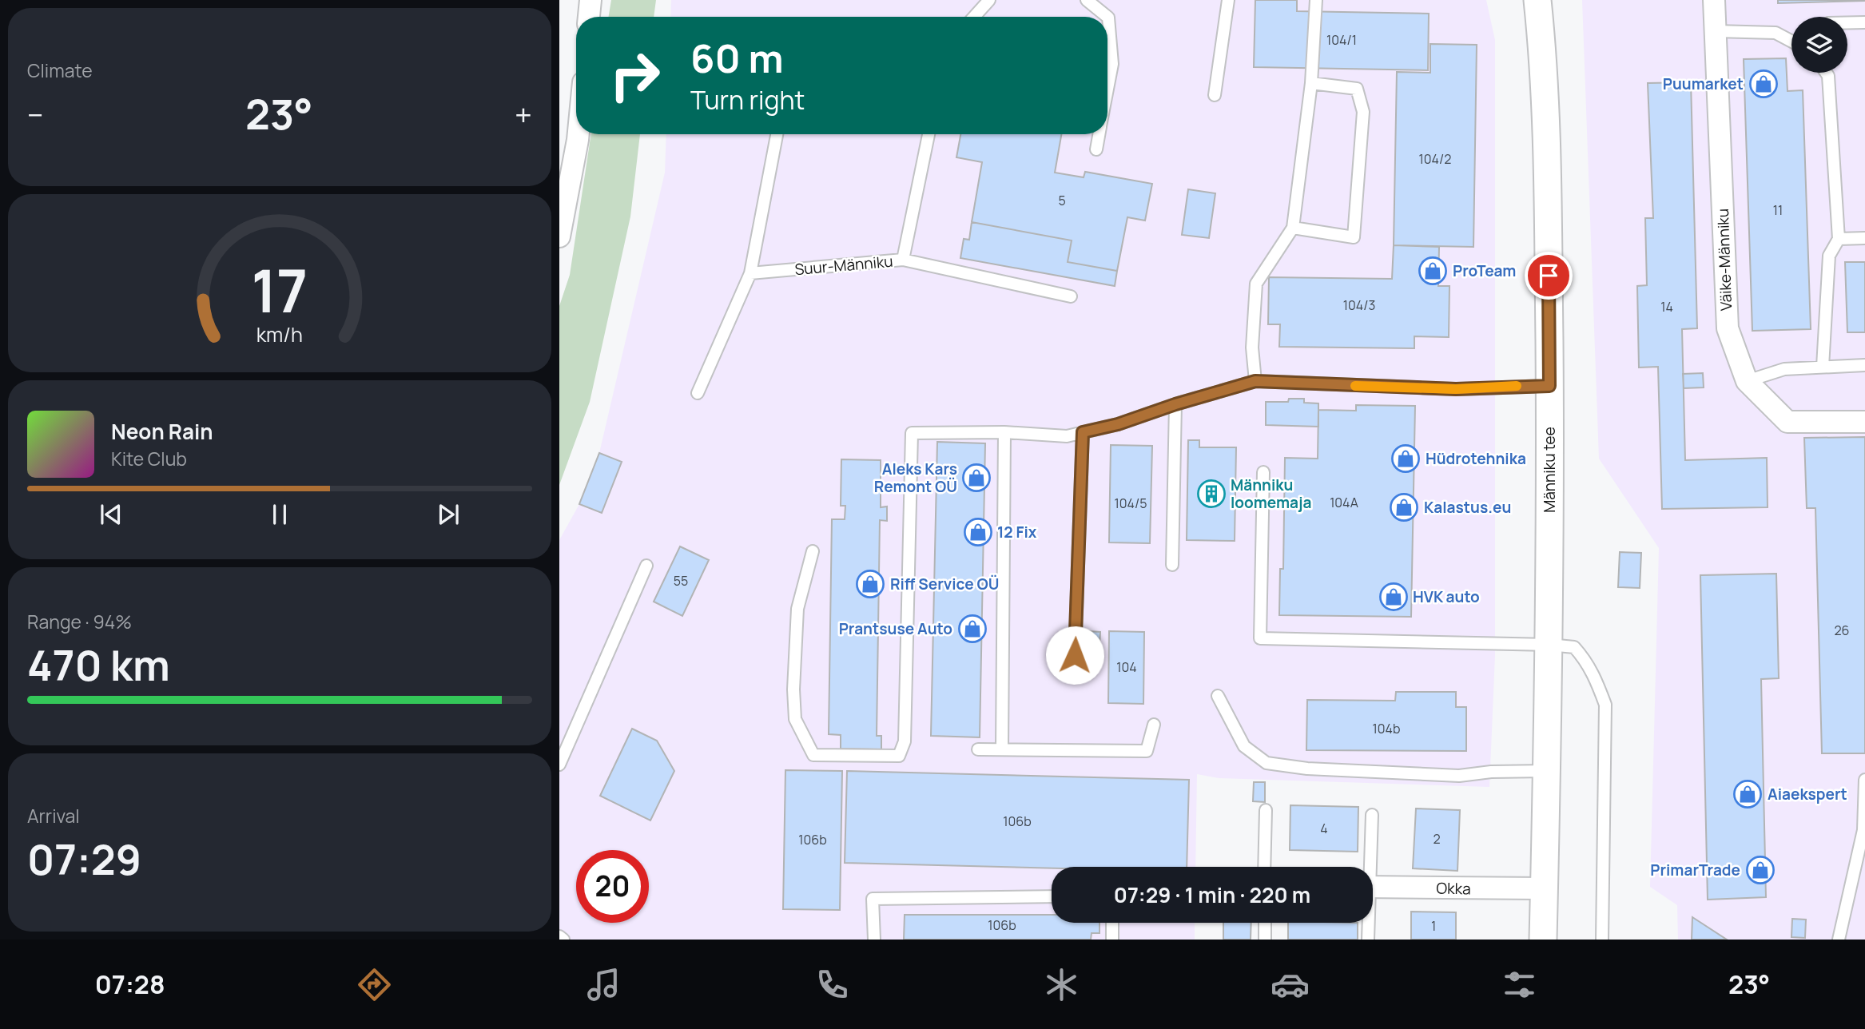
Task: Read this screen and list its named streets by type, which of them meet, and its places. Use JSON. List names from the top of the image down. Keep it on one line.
{"streets":{"street":["Väike-Männiku","Männiku tee","Okka"],"lane":["Suur-Männiku"]},"crossings":[["Männiku tee","Okka"]],"places":{"shop":["Puumarket","ProTeam","Hüdrotehnika","Aleks Kars Remont OÜ","Kalastus.eu","12 Fix","Riff Service OÜ","HVK auto","Prantsuse Auto","Aiaekspert","PrimarTrade"],"building":["Männiku loomemaja"]},"house_numbers":["104/1","104/2","5","11","104/3","14","104A","104/5","55","26","104","104b","106b","4","2","106b","106b","1"],"page":{"tile":["Climate",["Range · 94%","470 km"],["Arrival","07:29"]],"turn":["60 m","Turn right"],"heat":["−","23°","+"],"song":["Neon Rain","Kite Club"],"limit":"20","trip":"07:29 · 1 min · 220 m","tabs":["07:28","23°"],"gauge":["17","km/h"]}}
